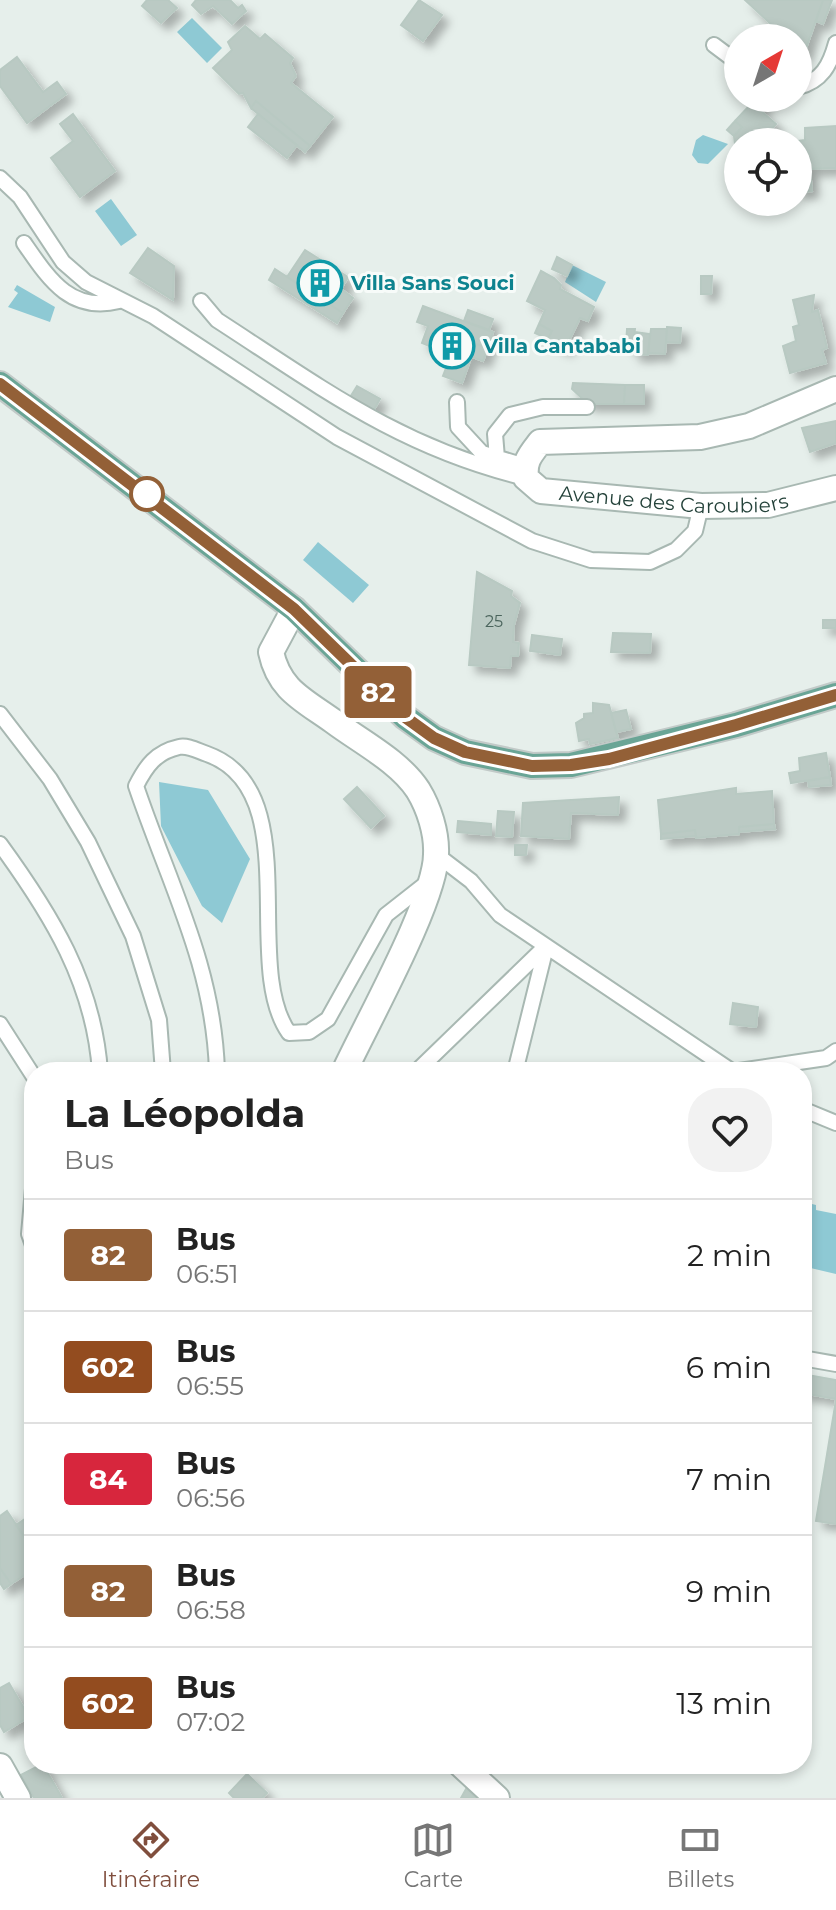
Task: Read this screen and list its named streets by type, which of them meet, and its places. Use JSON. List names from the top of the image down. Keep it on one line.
{"streets":{"street":["Avenue des Caroubiers"]},"places":{"building":["Villa Sans Souci","Villa Cantababi"]},"lines":["bus line 82"],"house_numbers":["25"],"north":"top right","page":{"on_map":"82","heading":["La Léopolda","Bus"],"list":[{"mark":"82","name":"Bus","note":"06:51","value":"2 min"},{"mark":"602","name":"Bus","note":"06:55","value":"6 min"},{"mark":"84","name":"Bus","note":"06:56","value":"7 min"},{"mark":"82","name":"Bus","note":"06:58","value":"9 min"},{"mark":"602","name":"Bus","note":"07:02","value":"13 min"}],"tabs":["Itinéraire","Carte","Billets"]}}
